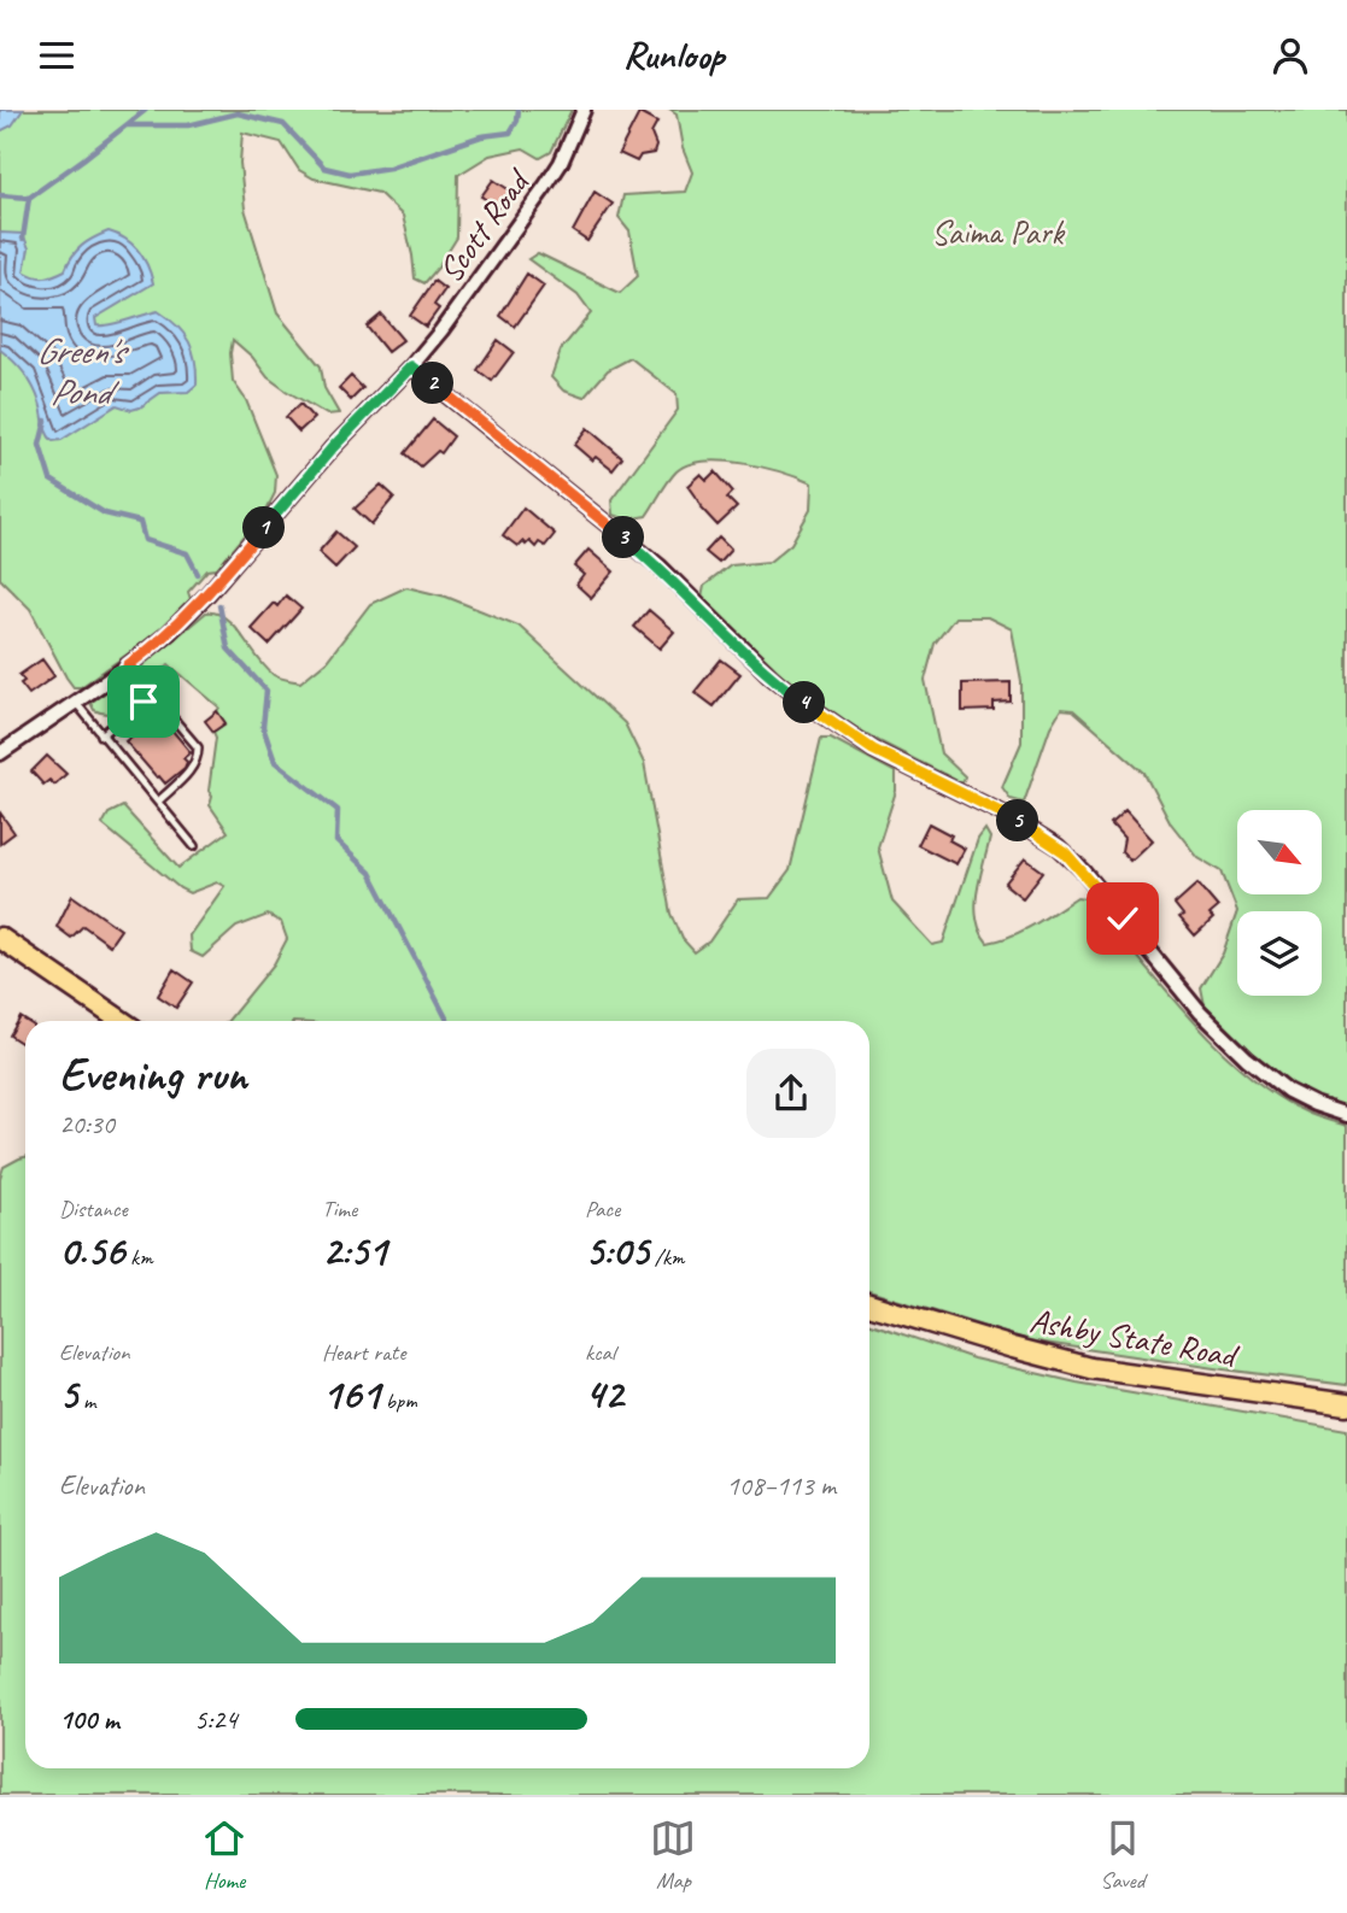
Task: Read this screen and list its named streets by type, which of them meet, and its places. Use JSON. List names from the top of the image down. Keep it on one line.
{"streets":{"main road":["Ashby State Road"],"street":["Scott Road"]},"water":["Green's Pond"],"parks":["Saima Park"],"north":"bottom right","page":{"header":"Runloop","pins":["2","1","3","4","5"],"heading":["Evening run","20:30"],"stats":[["Distance","0.56 km"],["Time","2:51"],["Pace","5:05 /km"],["Elevation","5 m"],["Heart rate","161 bpm"],["kcal","42"]],"chart":["Elevation","108–113 m"],"list":[{"name":"100 m","note":"5:24"}],"tabs":["Home","Map","Saved"]}}
